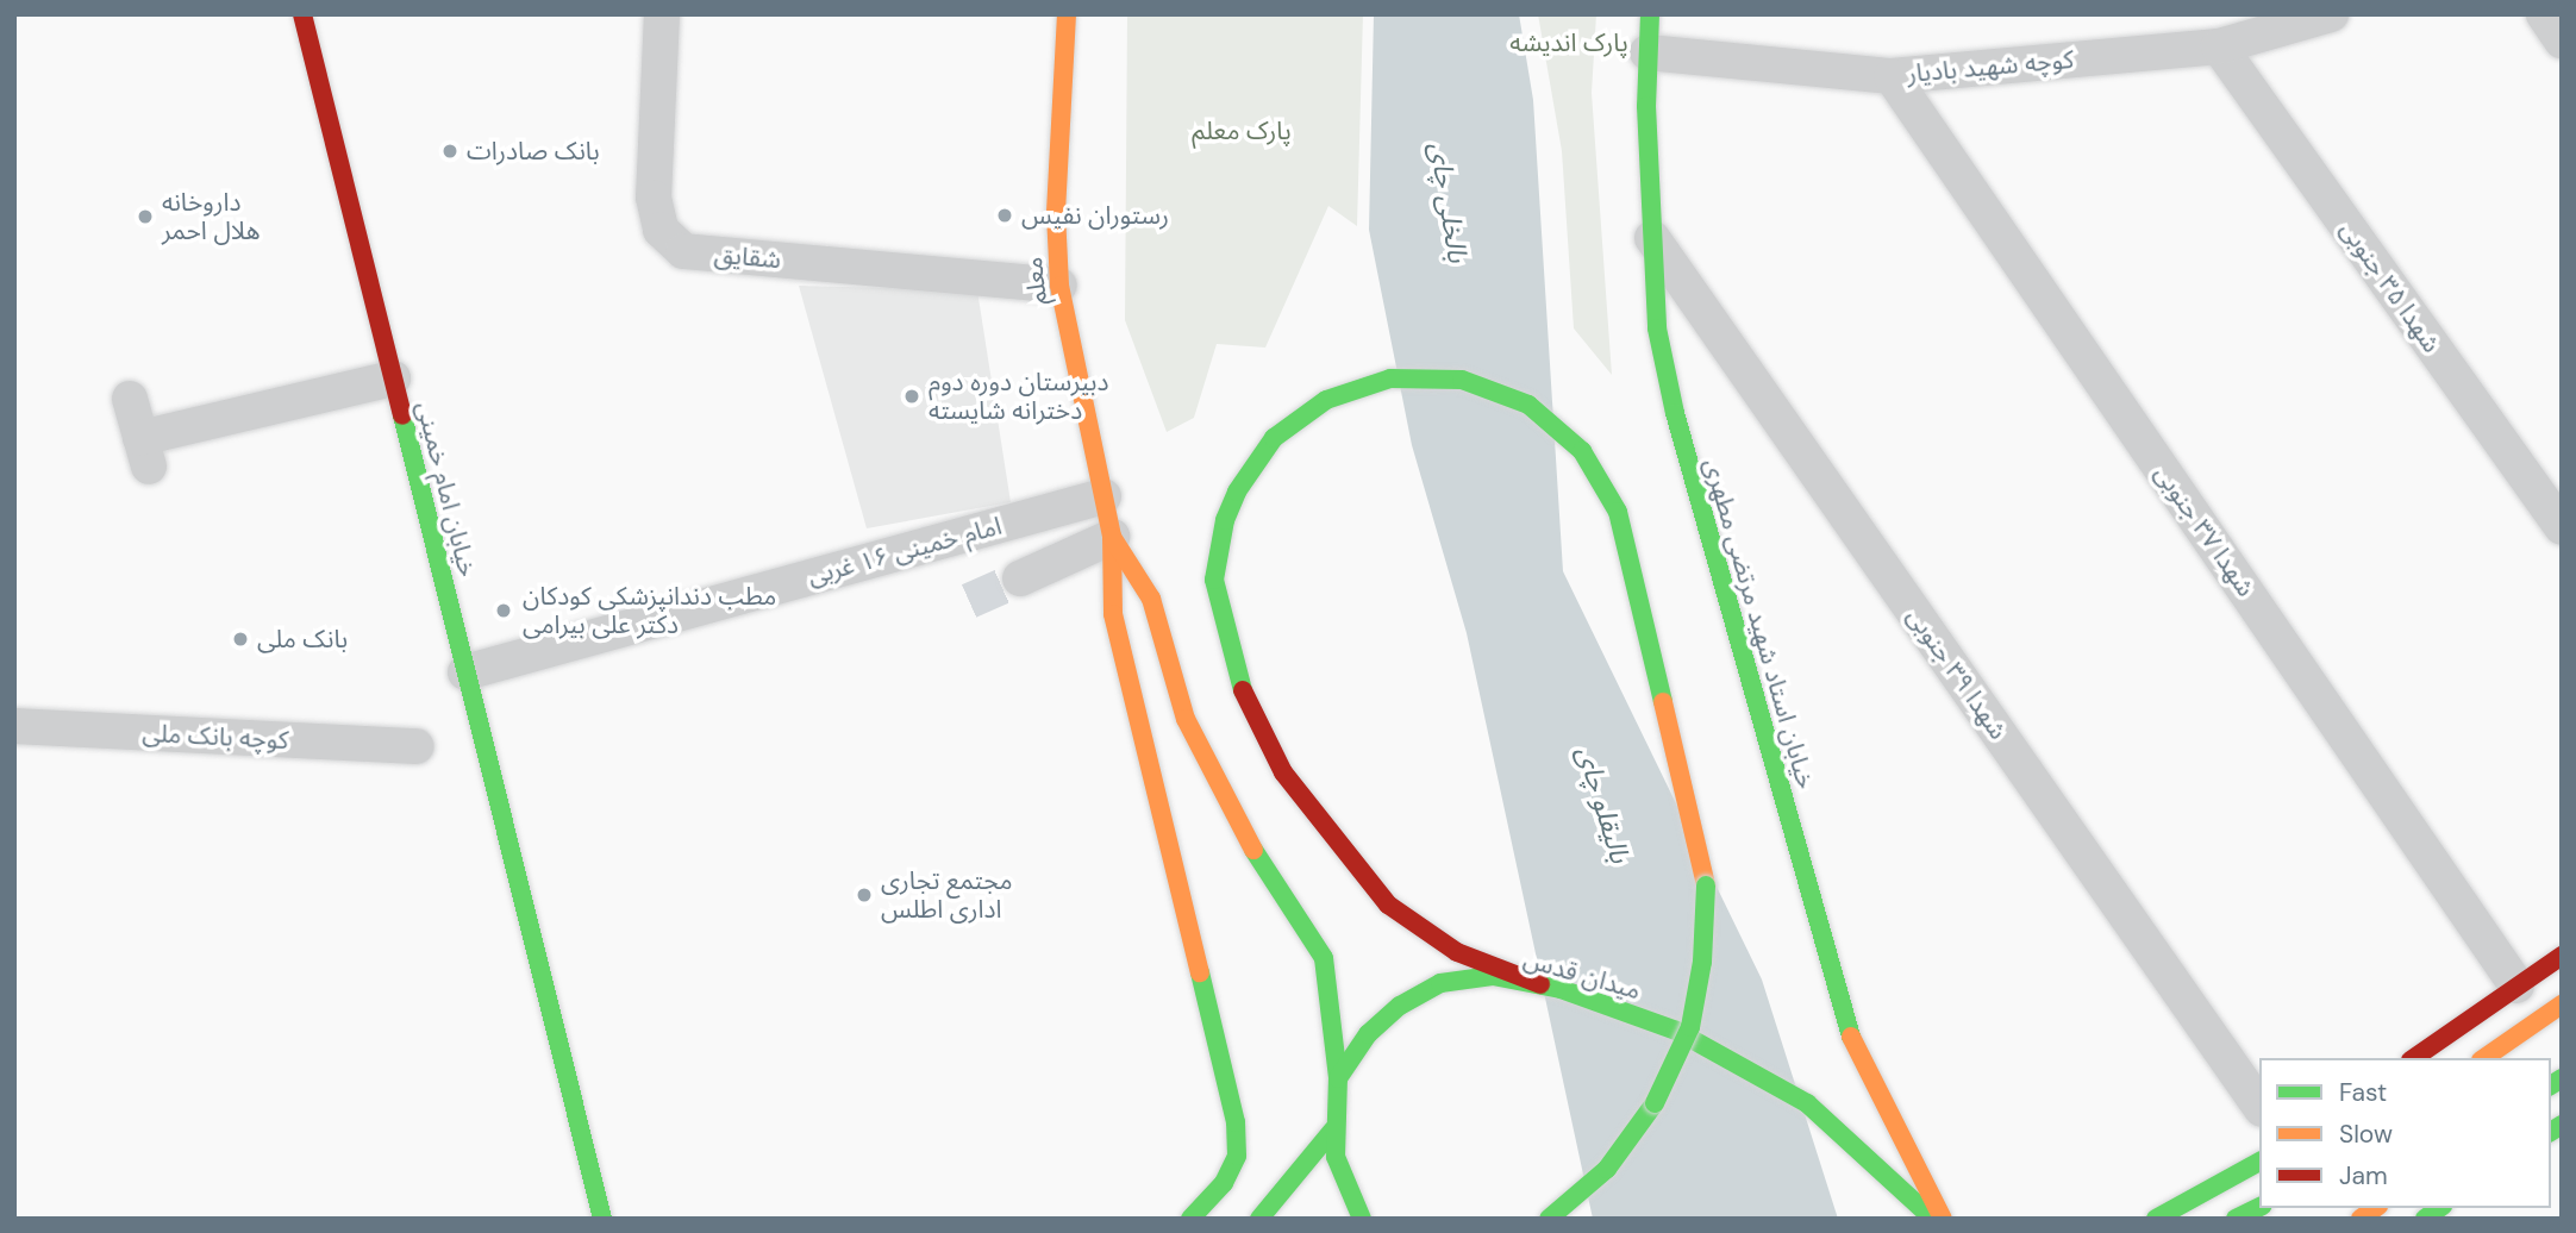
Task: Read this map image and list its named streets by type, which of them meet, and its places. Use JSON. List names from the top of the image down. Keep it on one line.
{"streets":{"main road":["معلم","خیابان امام خمینی","خیابان استاد شهید مرتضی مطهری","میدان قدس"],"street":["کوچه شهید بادیار","شقایق","شهدا ۳۵ جنوبی","شهدا ۳۷ جنوبی","امام خمینی ۱۶ غربی","شهدا ۳۹ جنوبی","کوچه بانک ملی"]},"crossings":[["کوچه شهید بادیار","شهدا ۳۵ جنوبی"],["کوچه شهید بادیار","شهدا ۳۷ جنوبی"],["کوچه شهید بادیار","خیابان استاد شهید مرتضی مطهری"],["شقایق","معلم"],["معلم","امام خمینی ۱۶ غربی"],["خیابان امام خمینی","امام خمینی ۱۶ غربی"],["خیابان استاد شهید مرتضی مطهری","شهدا ۳۹ جنوبی"]],"water":["بالخلی چای","بالیقلو چای"],"parks":["پارک اندیشه","پارک معلم"],"places":["بانک صادرات","رستوران نفیس","داروخانه هلال احمر","دبیرستان دوره دوم دخترانه شایسته","مطب دندانپزشکی کودکان دکتر علی بیرامی","بانک ملی","مجتمع تجاری اداری اطلس"],"legend":["Fast","Slow","Jam"]}
